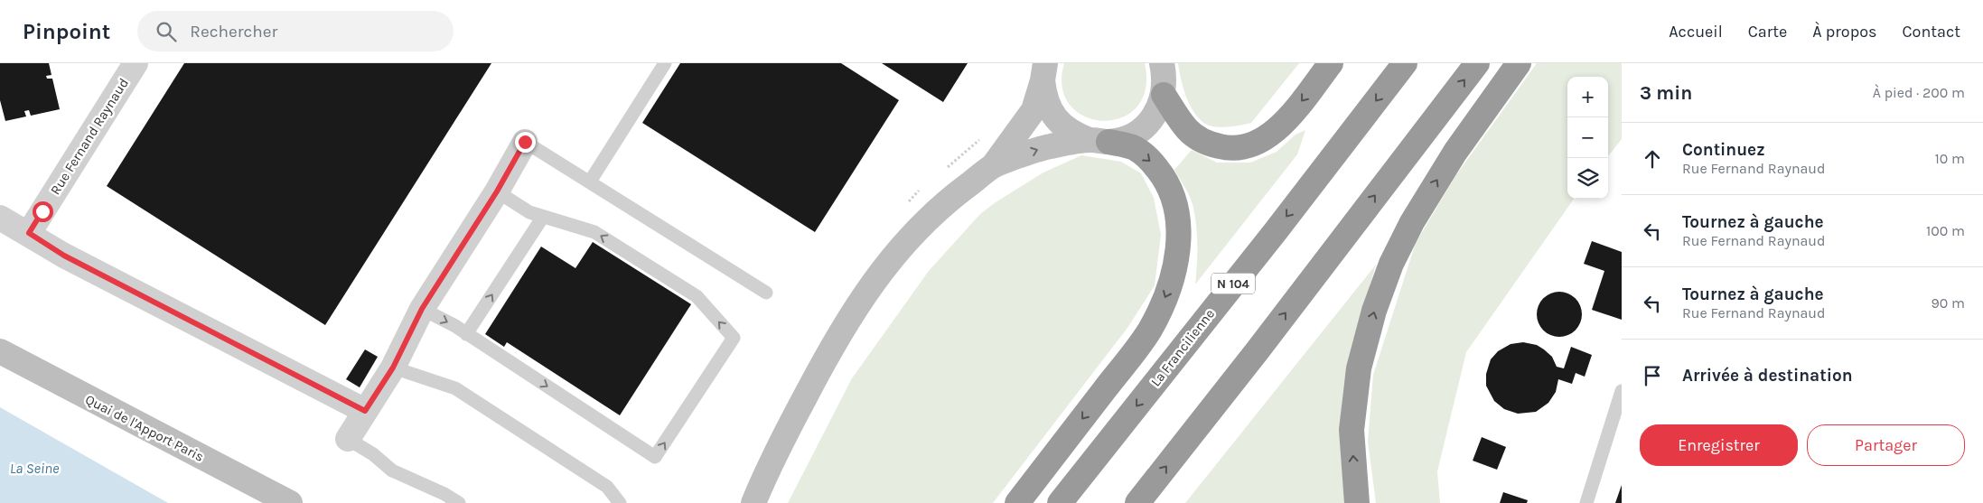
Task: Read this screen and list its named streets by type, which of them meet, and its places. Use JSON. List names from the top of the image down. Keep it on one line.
{"streets":{"highway":["N 104","La Francilienne"],"main road":["Quai de l'Apport Paris"],"street":["Rue Fernand Raynaud"]},"water":["La Seine"],"page":{"header":"Pinpoint","search":"Rechercher","nav":["Accueil","Carte","À propos","Contact"],"heading":["3 min","À pied · 200 m"],"map_buttons":["+","−"],"list":[["Continuez","Rue Fernand Raynaud","10 m"],["Tournez à gauche","Rue Fernand Raynaud","100 m"],["Tournez à gauche","Rue Fernand Raynaud","90 m"],"Arrivée à destination"],"buttons":["Enregistrer","Partager"]}}
